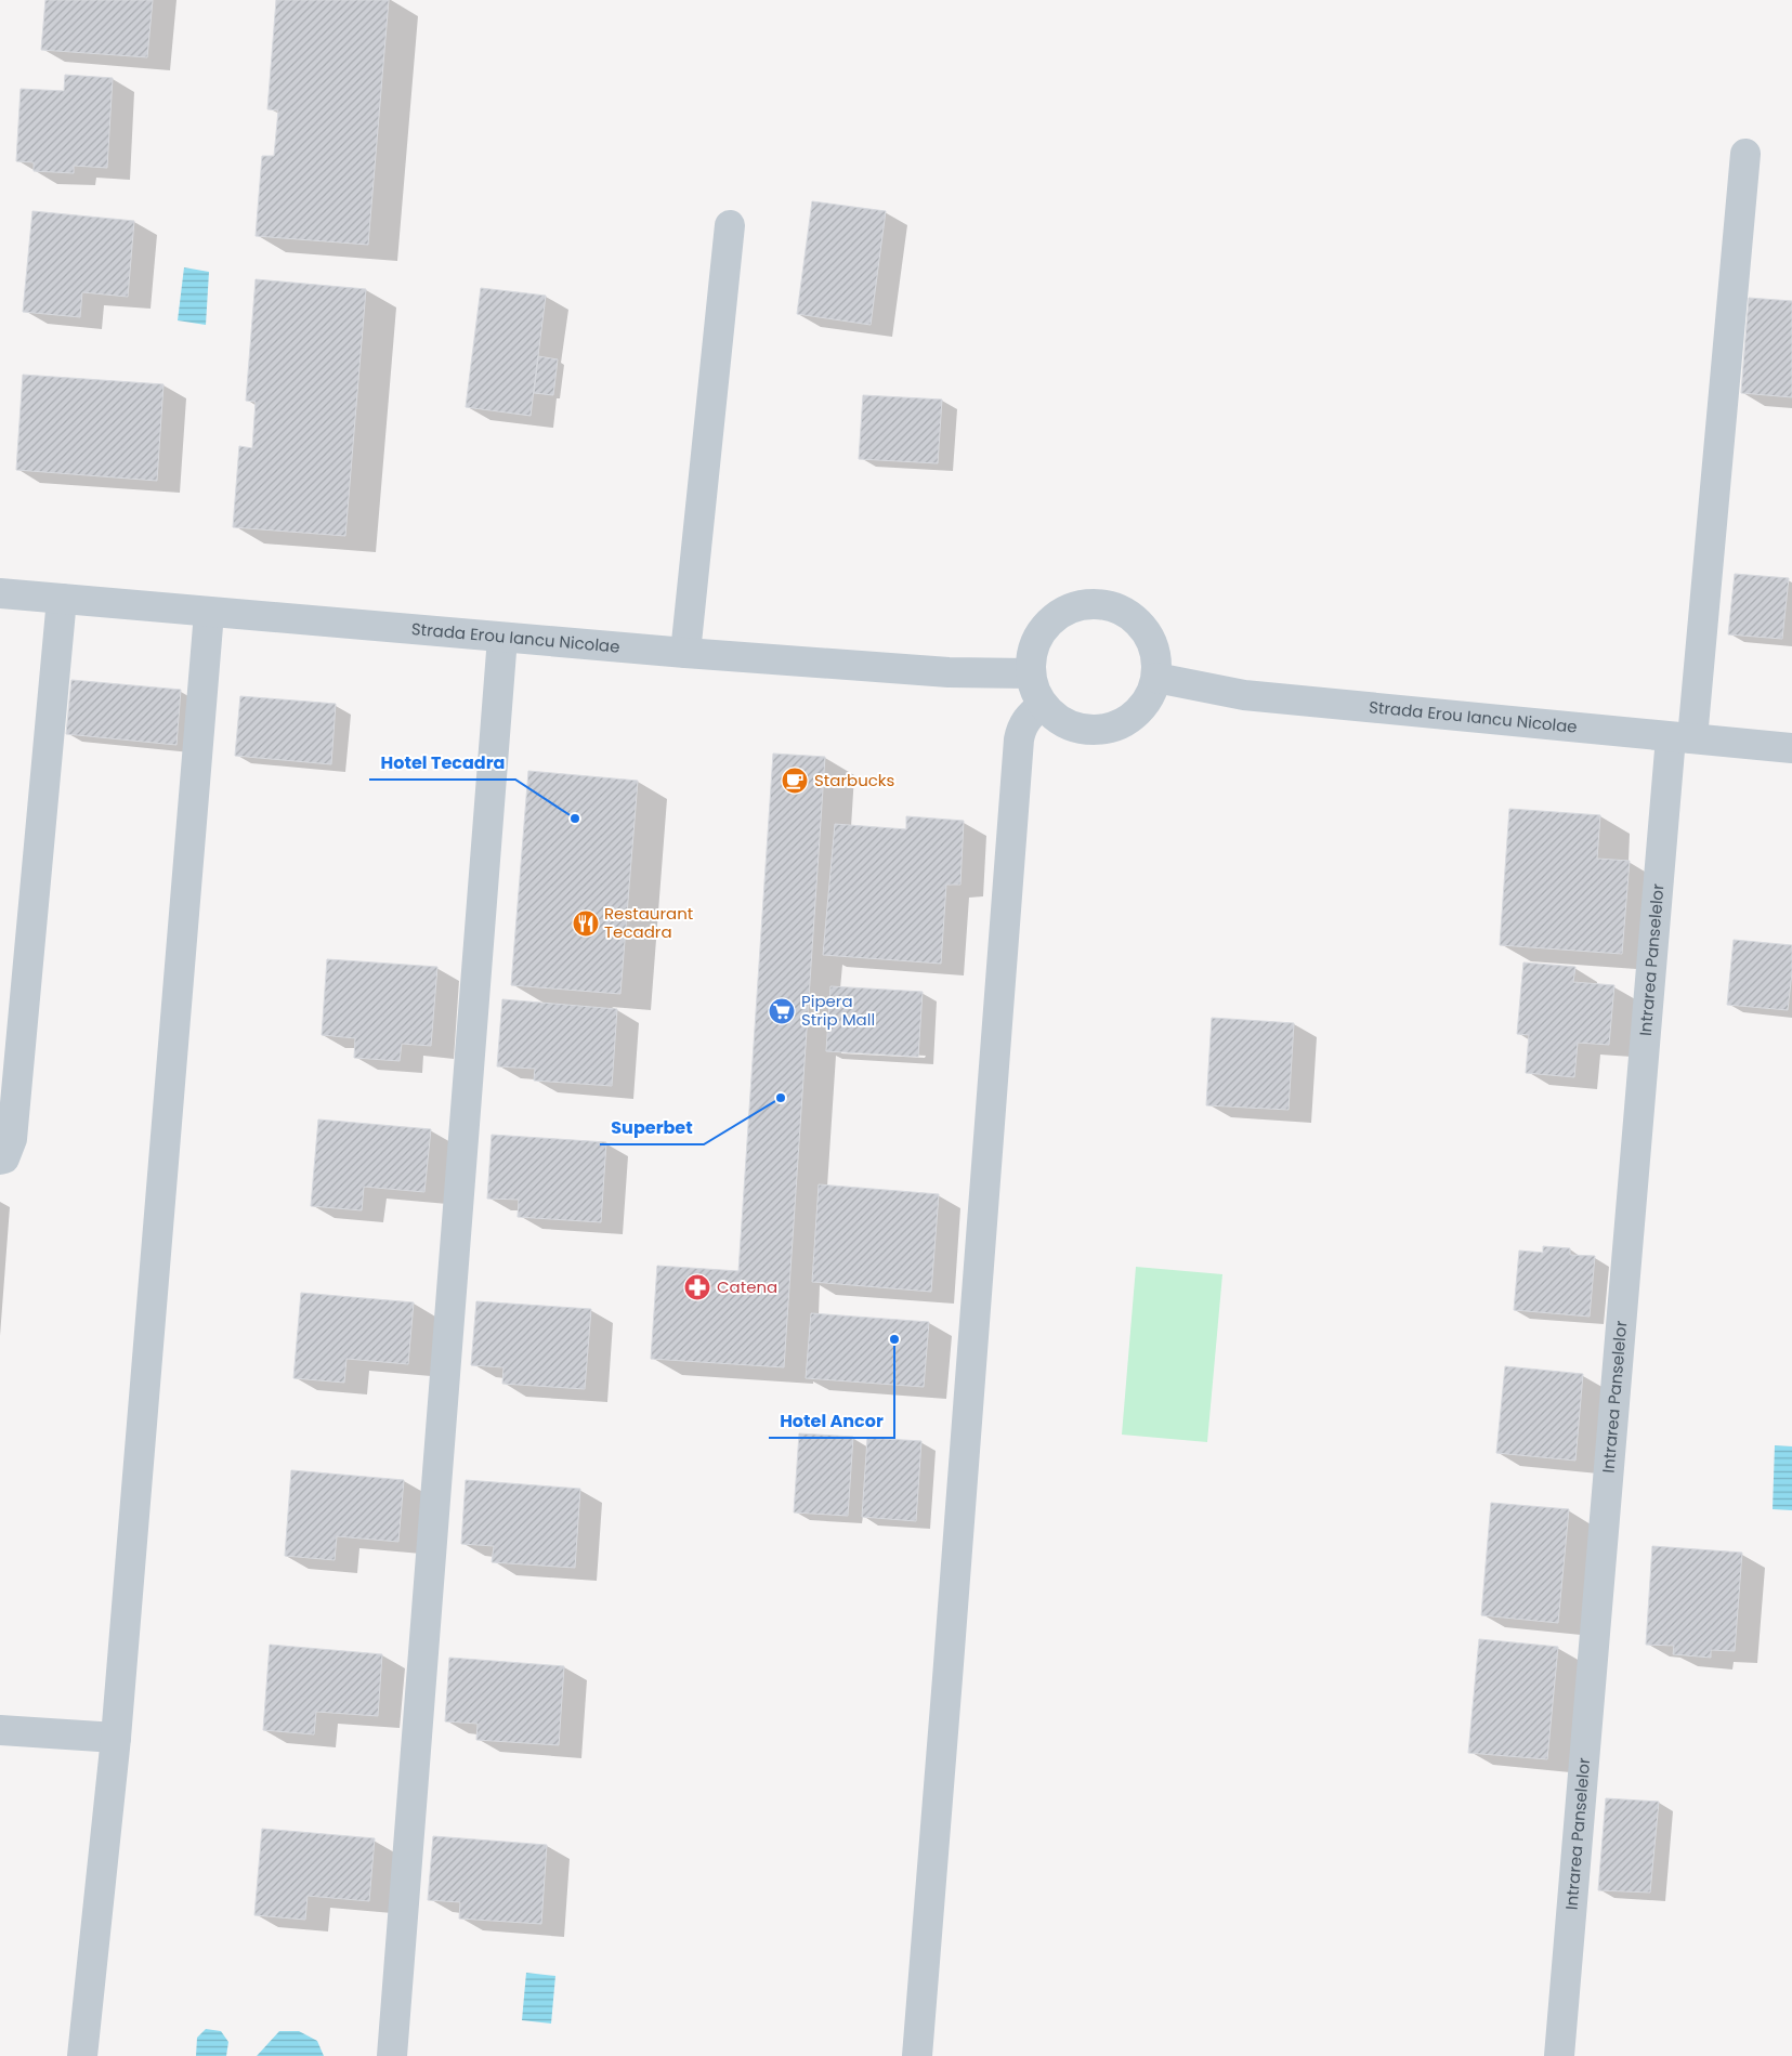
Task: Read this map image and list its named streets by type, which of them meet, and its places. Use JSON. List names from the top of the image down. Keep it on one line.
{"streets":{"street":["Strada Erou Iancu Nicolae","Intrarea Panselelor"]},"crossings":[["Strada Erou Iancu Nicolae","Intrarea Panselelor"]],"places":{"cafe":["Starbucks"],"other":["Hotel Tecadra","Superbet","Hotel Ancor"],"restaurant":["Restaurant Tecadra"],"supermarket":["Pipera Strip Mall"],"pharmacy":["Catena"]}}
